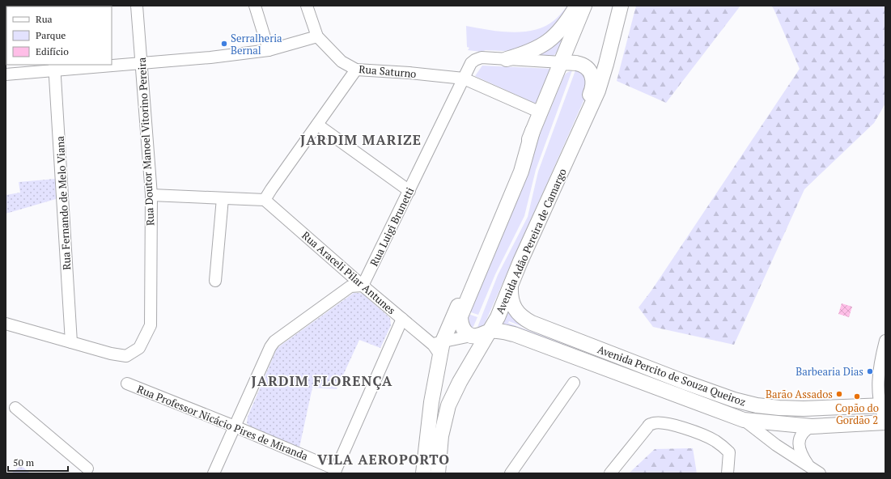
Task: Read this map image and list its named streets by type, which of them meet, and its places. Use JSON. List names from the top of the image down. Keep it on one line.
{"streets":{"main road":["Avenida Adão Pereira de Camargo","Avenida Percito de Souza Queiroz"],"street":["Rua Saturno","Rua Doutor Manoel Vitorino Pereira","Rua Fernando de Melo Viana","Rua Luigi Brunetti","Rua Araceli Pilar Antunes","Rua Professor Nicácio Pires de Miranda"]},"crossings":[["Rua Saturno","Rua Luigi Brunetti"],["Rua Doutor Manoel Vitorino Pereira","Rua Fernando de Melo Viana"],["Rua Luigi Brunetti","Rua Araceli Pilar Antunes"],["Avenida Adão Pereira de Camargo","Avenida Percito de Souza Queiroz"]],"districts":["JARDIM MARIZE","JARDIM FLORENÇA","VILA AEROPORTO"],"places":["Serralheria Bernal","Barbearia Dias","Barão Assados","Copão do Gordão 2"],"legend":["Rua","Parque","Edifício"],"scale_bar":"50 m"}
